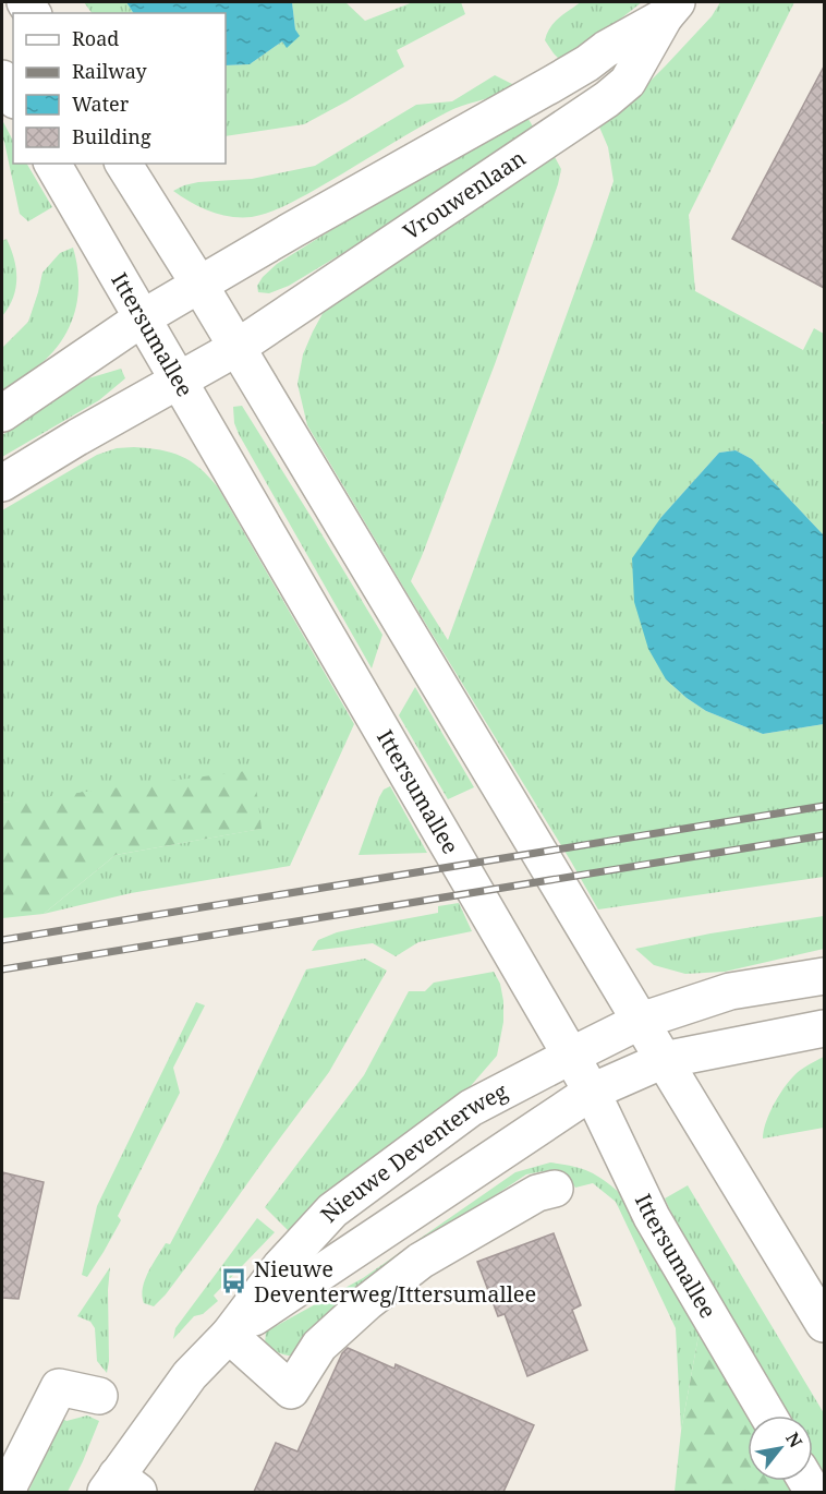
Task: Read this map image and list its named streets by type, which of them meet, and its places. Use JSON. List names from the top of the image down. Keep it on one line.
{"streets":{"street":["Vrouwenlaan","Ittersumallee","Nieuwe Deventerweg"]},"crossings":[["Vrouwenlaan","Ittersumallee"],["Ittersumallee","Nieuwe Deventerweg"]],"places":{"bus stop":["Nieuwe Deventerweg/Ittersumallee"]},"legend":["Road","Railway","Water","Building"],"north":"top right"}
